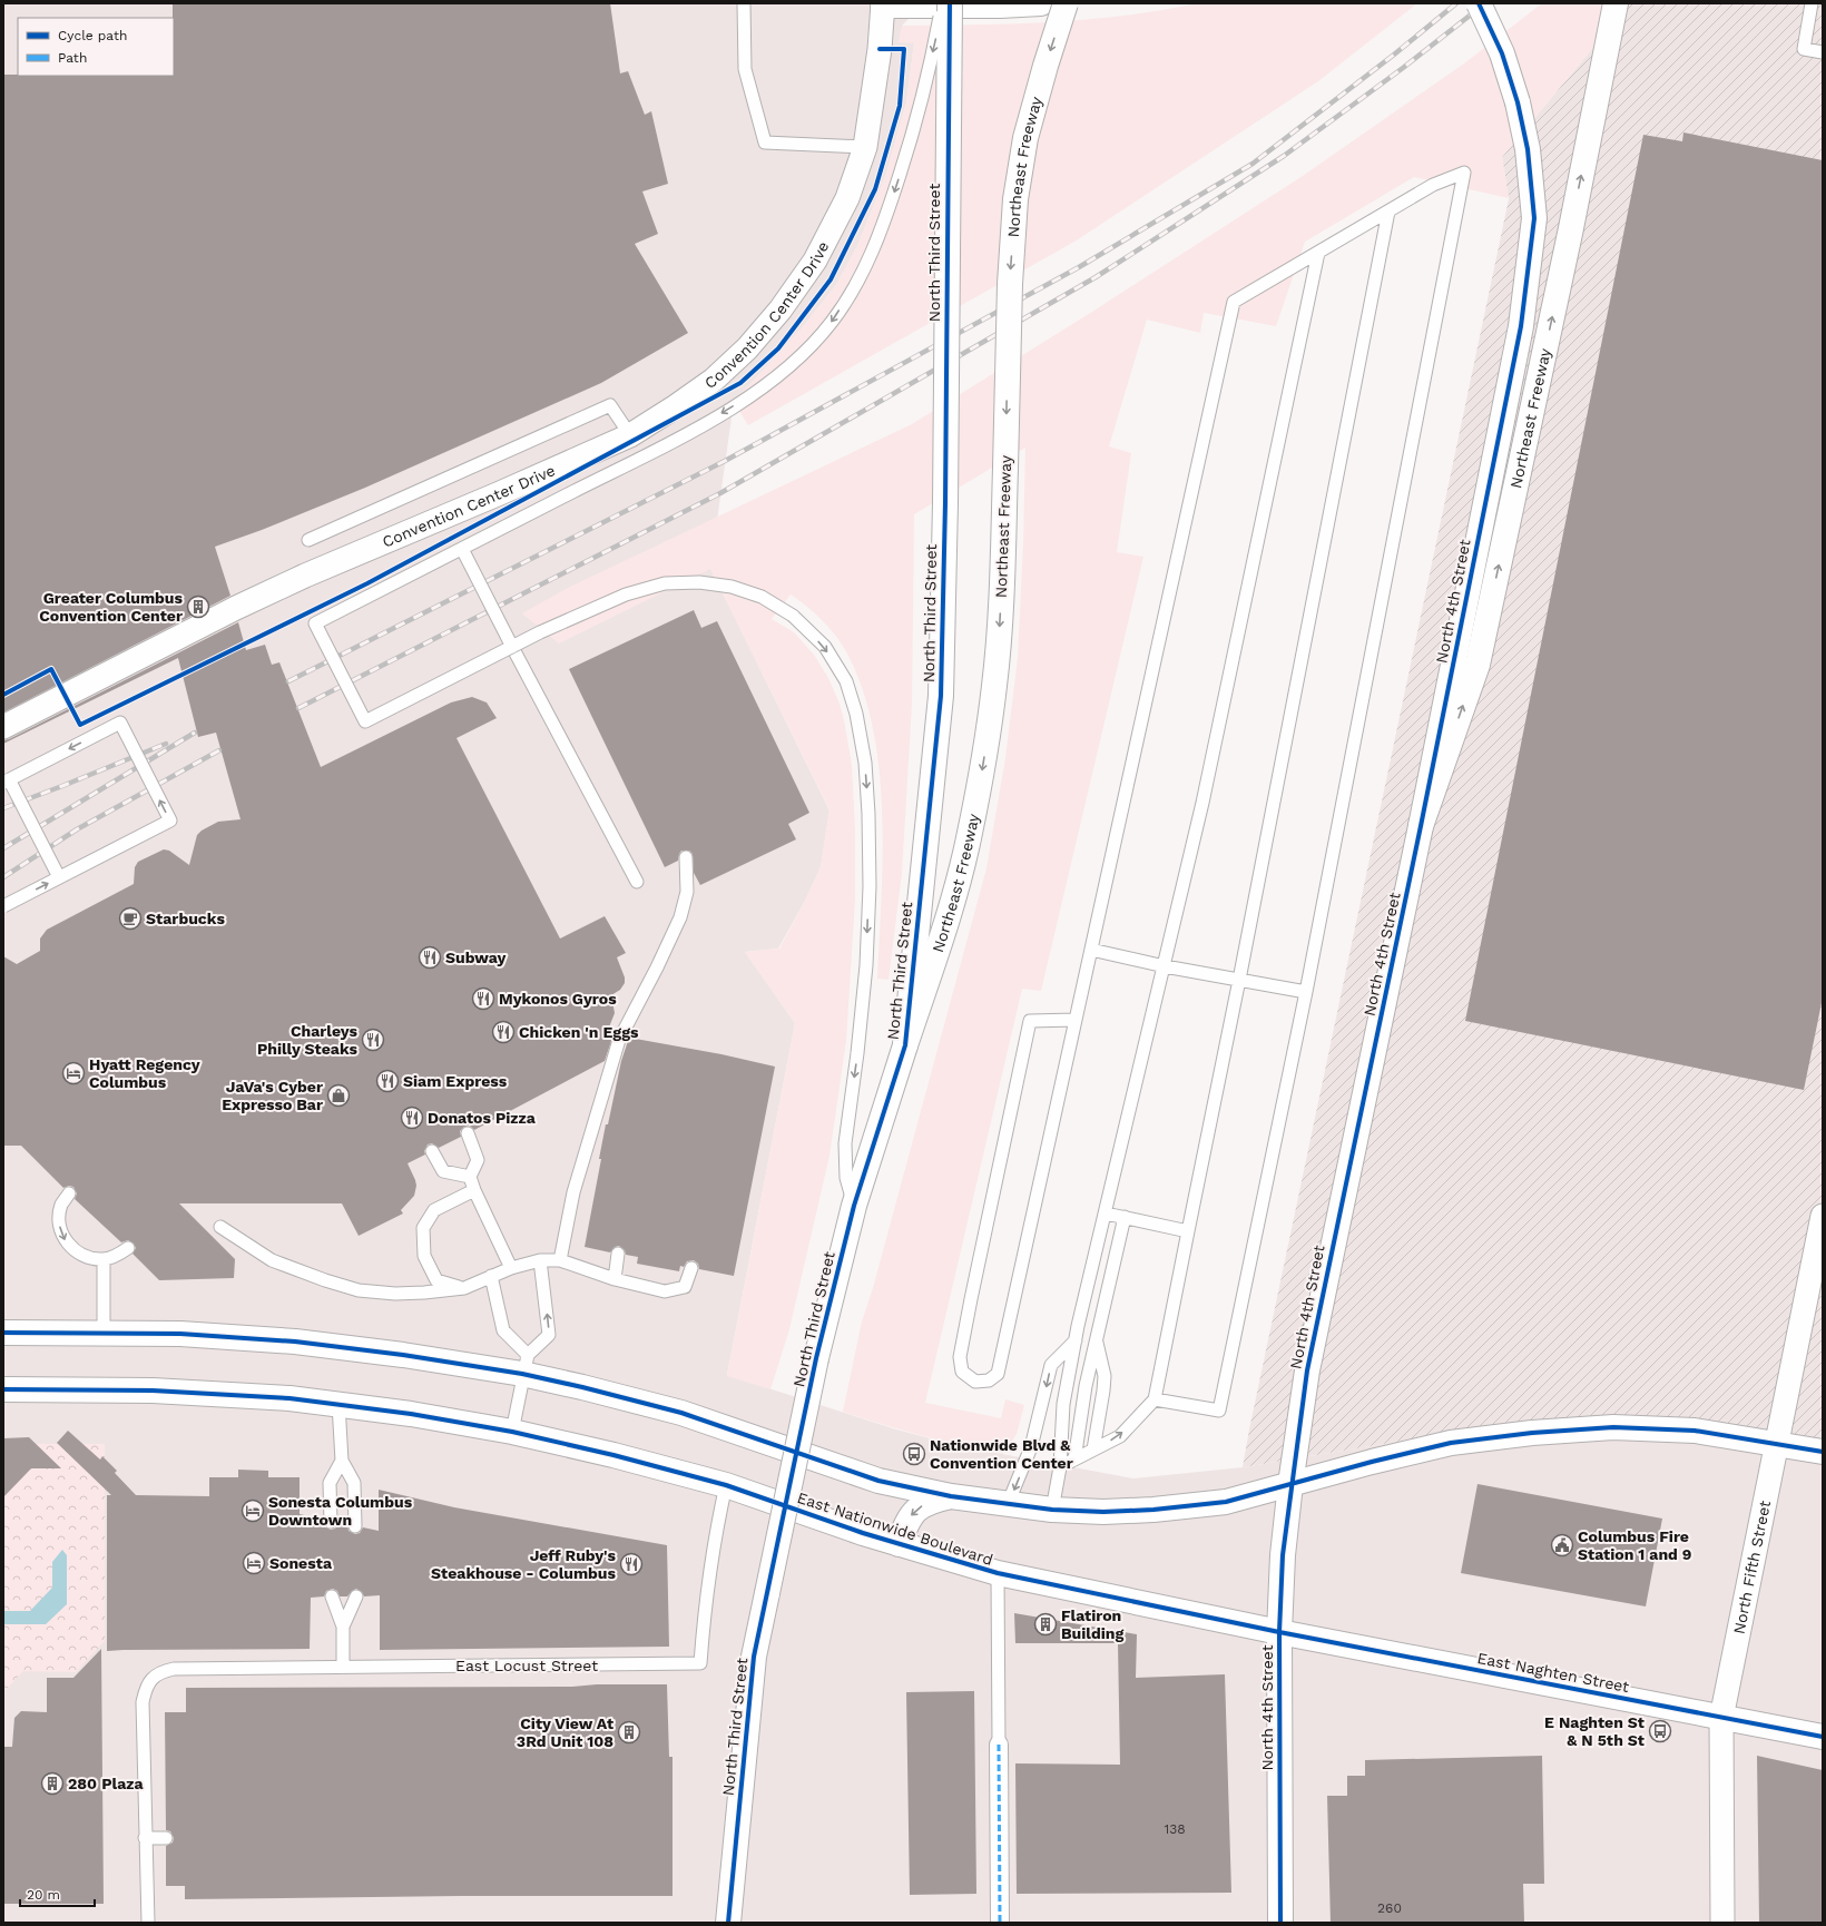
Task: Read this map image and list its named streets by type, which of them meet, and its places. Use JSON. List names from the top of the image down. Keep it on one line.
{"streets":{"main road":["Northeast Freeway","North Third Street","North 4th Street","East Nationwide Boulevard","East Naghten Street"],"street":["Convention Center Drive","North Fifth Street"],"lane":["East Locust Street"]},"crossings":[["Northeast Freeway","North Third Street"],["Northeast Freeway","North 4th Street"],["North 4th Street","East Nationwide Boulevard"],["North 4th Street","East Naghten Street"],["East Nationwide Boulevard","East Locust Street"],["East Nationwide Boulevard","East Naghten Street"],["North Fifth Street","East Naghten Street"]],"places":{"building":["Greater Columbus Convention Center","Flatiron Building","City View At 3Rd Unit 108","280 Plaza"],"cafe":["Starbucks"],"restaurant":["Subway","Mykonos Gyros","Chicken 'n Eggs","Charleys Philly Steaks","Siam Express","Donatos Pizza","Jeff Ruby's Steakhouse - Columbus"],"hotel":["Hyatt Regency Columbus","Sonesta Columbus Downtown","Sonesta"],"shop":["JaVa's Cyber Expresso Bar"],"bus stop":["Nationwide Blvd & Convention Center","E Naghten St & N 5th St"],"public building":["Columbus Fire Station 1 and 9"]},"house_numbers":["138","260"],"legend":["Cycle path","Path"],"scale_bar":"20 m"}
